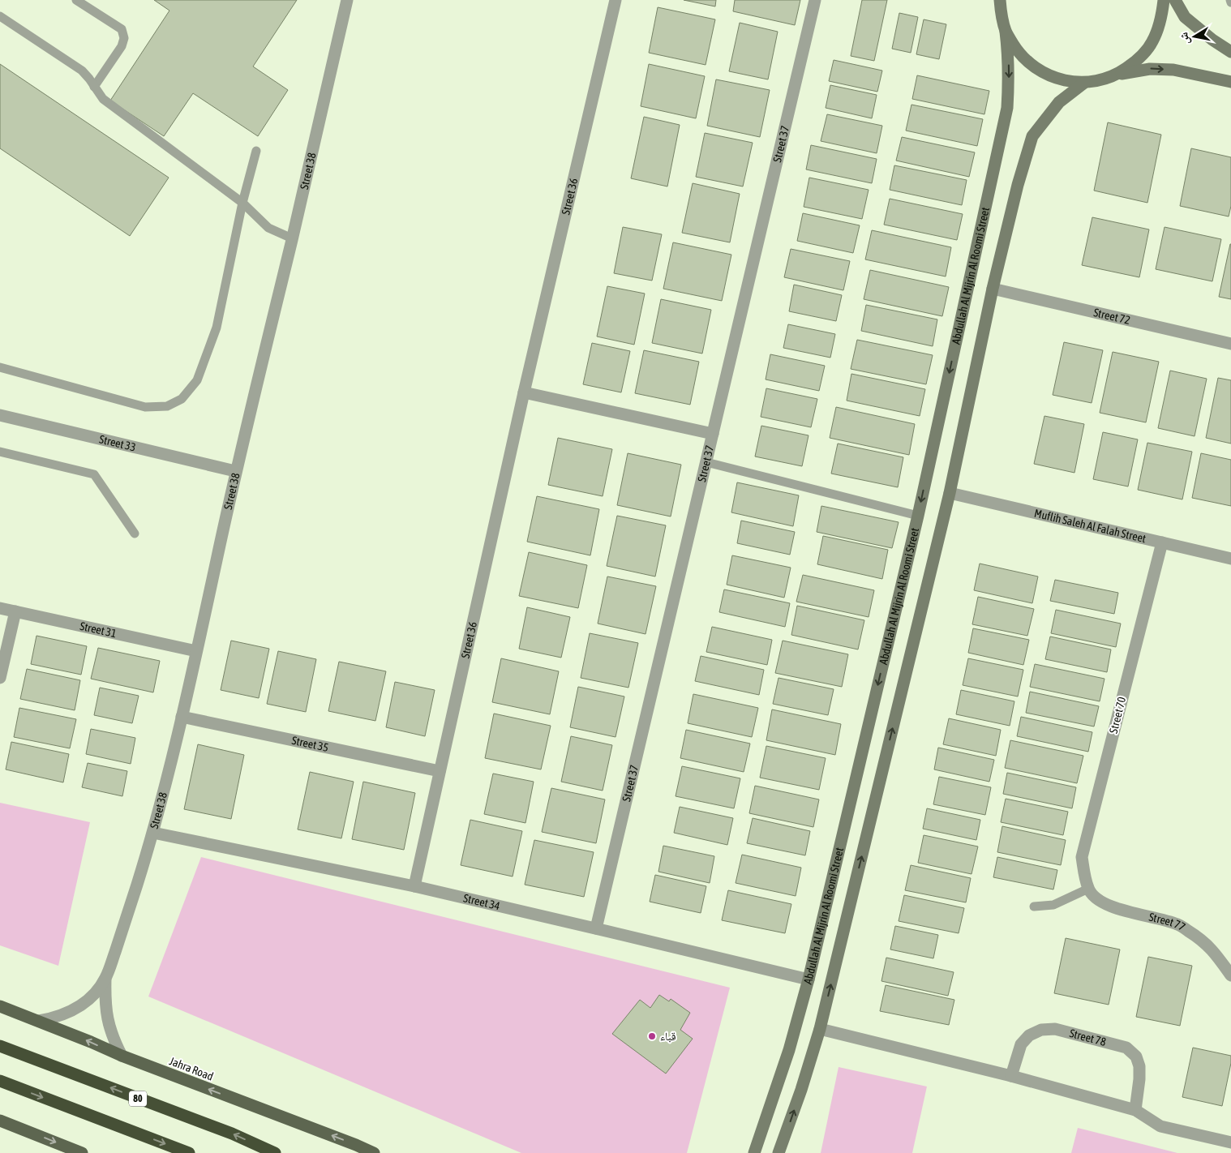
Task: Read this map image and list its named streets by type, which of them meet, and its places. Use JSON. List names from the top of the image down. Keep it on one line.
{"streets":{"highway":["80"],"main road":["Abdullah Al Mijrin Al Roomi Street","Jahra Road"],"street":["Street 37","Street 38","Street 36","Street 72","Street 33","Muflih Saleh Al Falah Street","Street 31","Street 70","Street 35","Street 34","Street 77","Street 78"]},"crossings":[["Street 37","Street 34"],["Street 38","Street 33"],["Street 38","Street 31"],["Street 38","Street 35"],["Street 38","Street 34"],["Street 38","Jahra Road"],["Street 36","Street 35"],["Street 36","Street 34"],["Abdullah Al Mijrin Al Roomi Street","Street 72"],["Abdullah Al Mijrin Al Roomi Street","Muflih Saleh Al Falah Street"],["Abdullah Al Mijrin Al Roomi Street","Street 34"],["Muflih Saleh Al Falah Street","Street 70"],["Street 70","Street 77"]],"one_way":["Jahra Road"],"places":["قباء"],"north":"left"}
